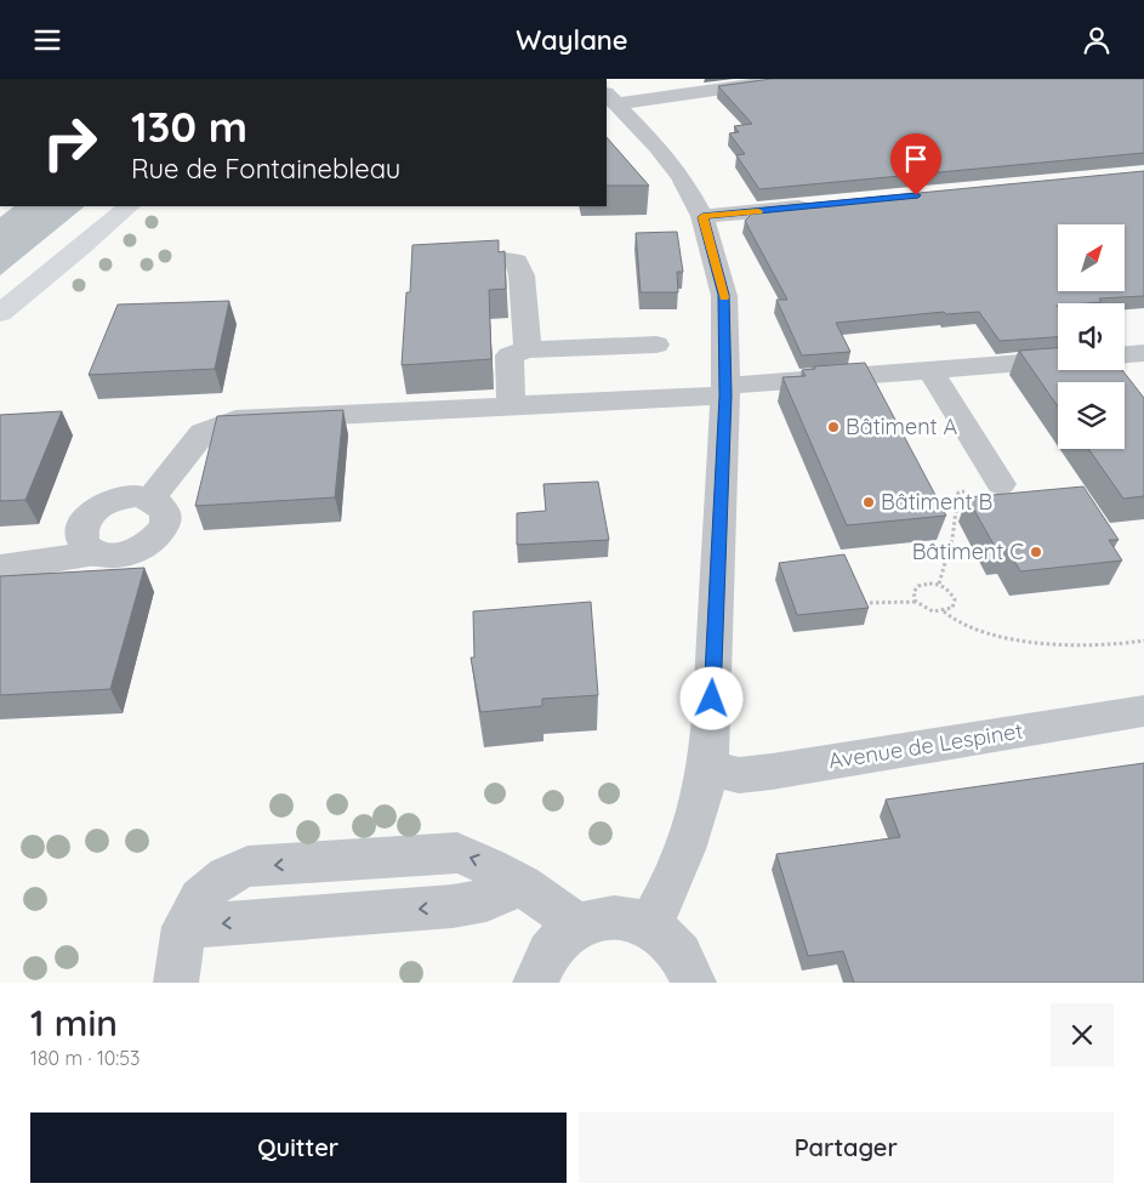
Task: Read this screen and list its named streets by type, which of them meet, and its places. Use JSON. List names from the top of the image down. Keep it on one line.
{"streets":{"street":["Avenue de Lespinet"]},"places":["Bâtiment A","Bâtiment B","Bâtiment C"],"north":"top right","page":{"header":"Waylane","turn":["130 m","Rue de Fontainebleau"],"heading":["1 min","180 m · 10:53"],"buttons":["Quitter","Partager"]}}
